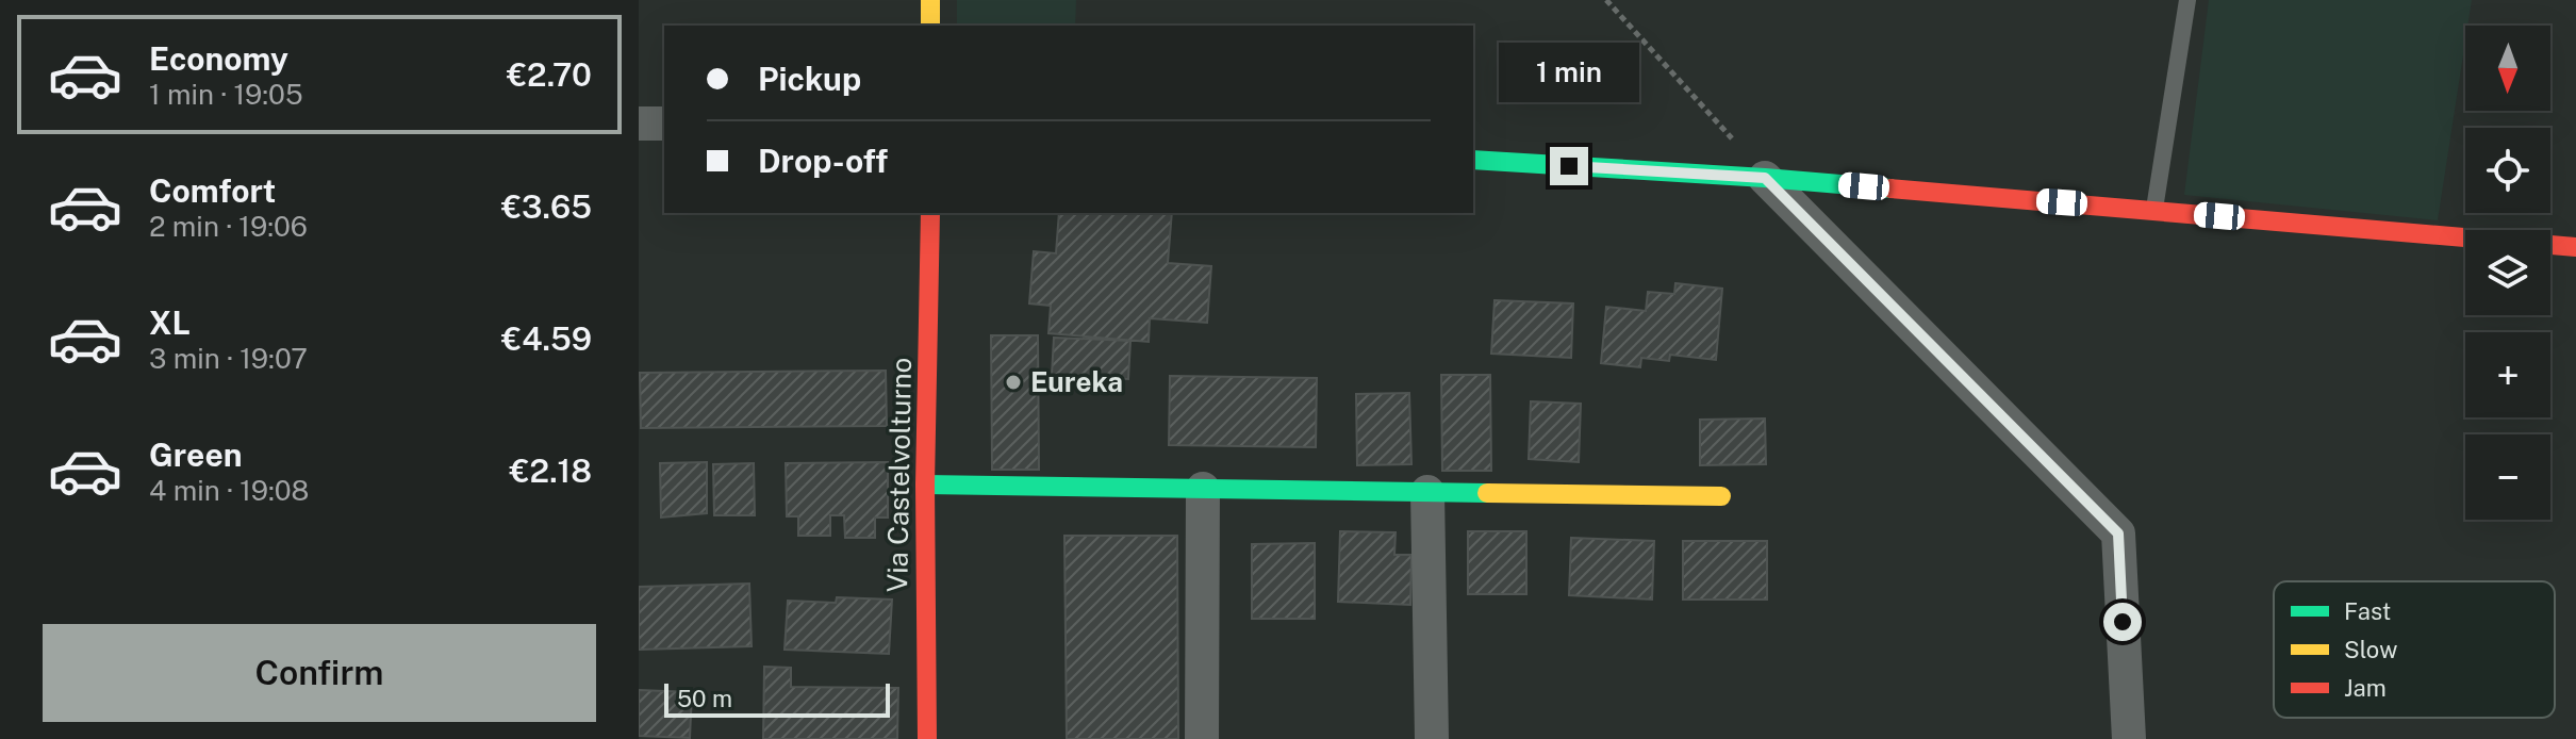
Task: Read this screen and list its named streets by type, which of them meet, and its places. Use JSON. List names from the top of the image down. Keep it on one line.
{"streets":{"street":["Via Castelvolturno"]},"places":["Eureka"],"legend":["Fast","Slow","Jam"],"scale_bar":"50 m","north":"bottom","page":{"list":[{"name":"Economy","note":"1 min · 19:05","value":"€2.70"},{"name":"Comfort","note":"2 min · 19:06","value":"€3.65"},{"name":"XL","note":"3 min · 19:07","value":"€4.59"},{"name":"Green","note":"4 min · 19:08","value":"€2.18"}],"map_buttons":["+","−"],"banner":["Pickup","Drop-off"],"bubble":"1 min","buttons":"Confirm","scale":"50 m"}}
